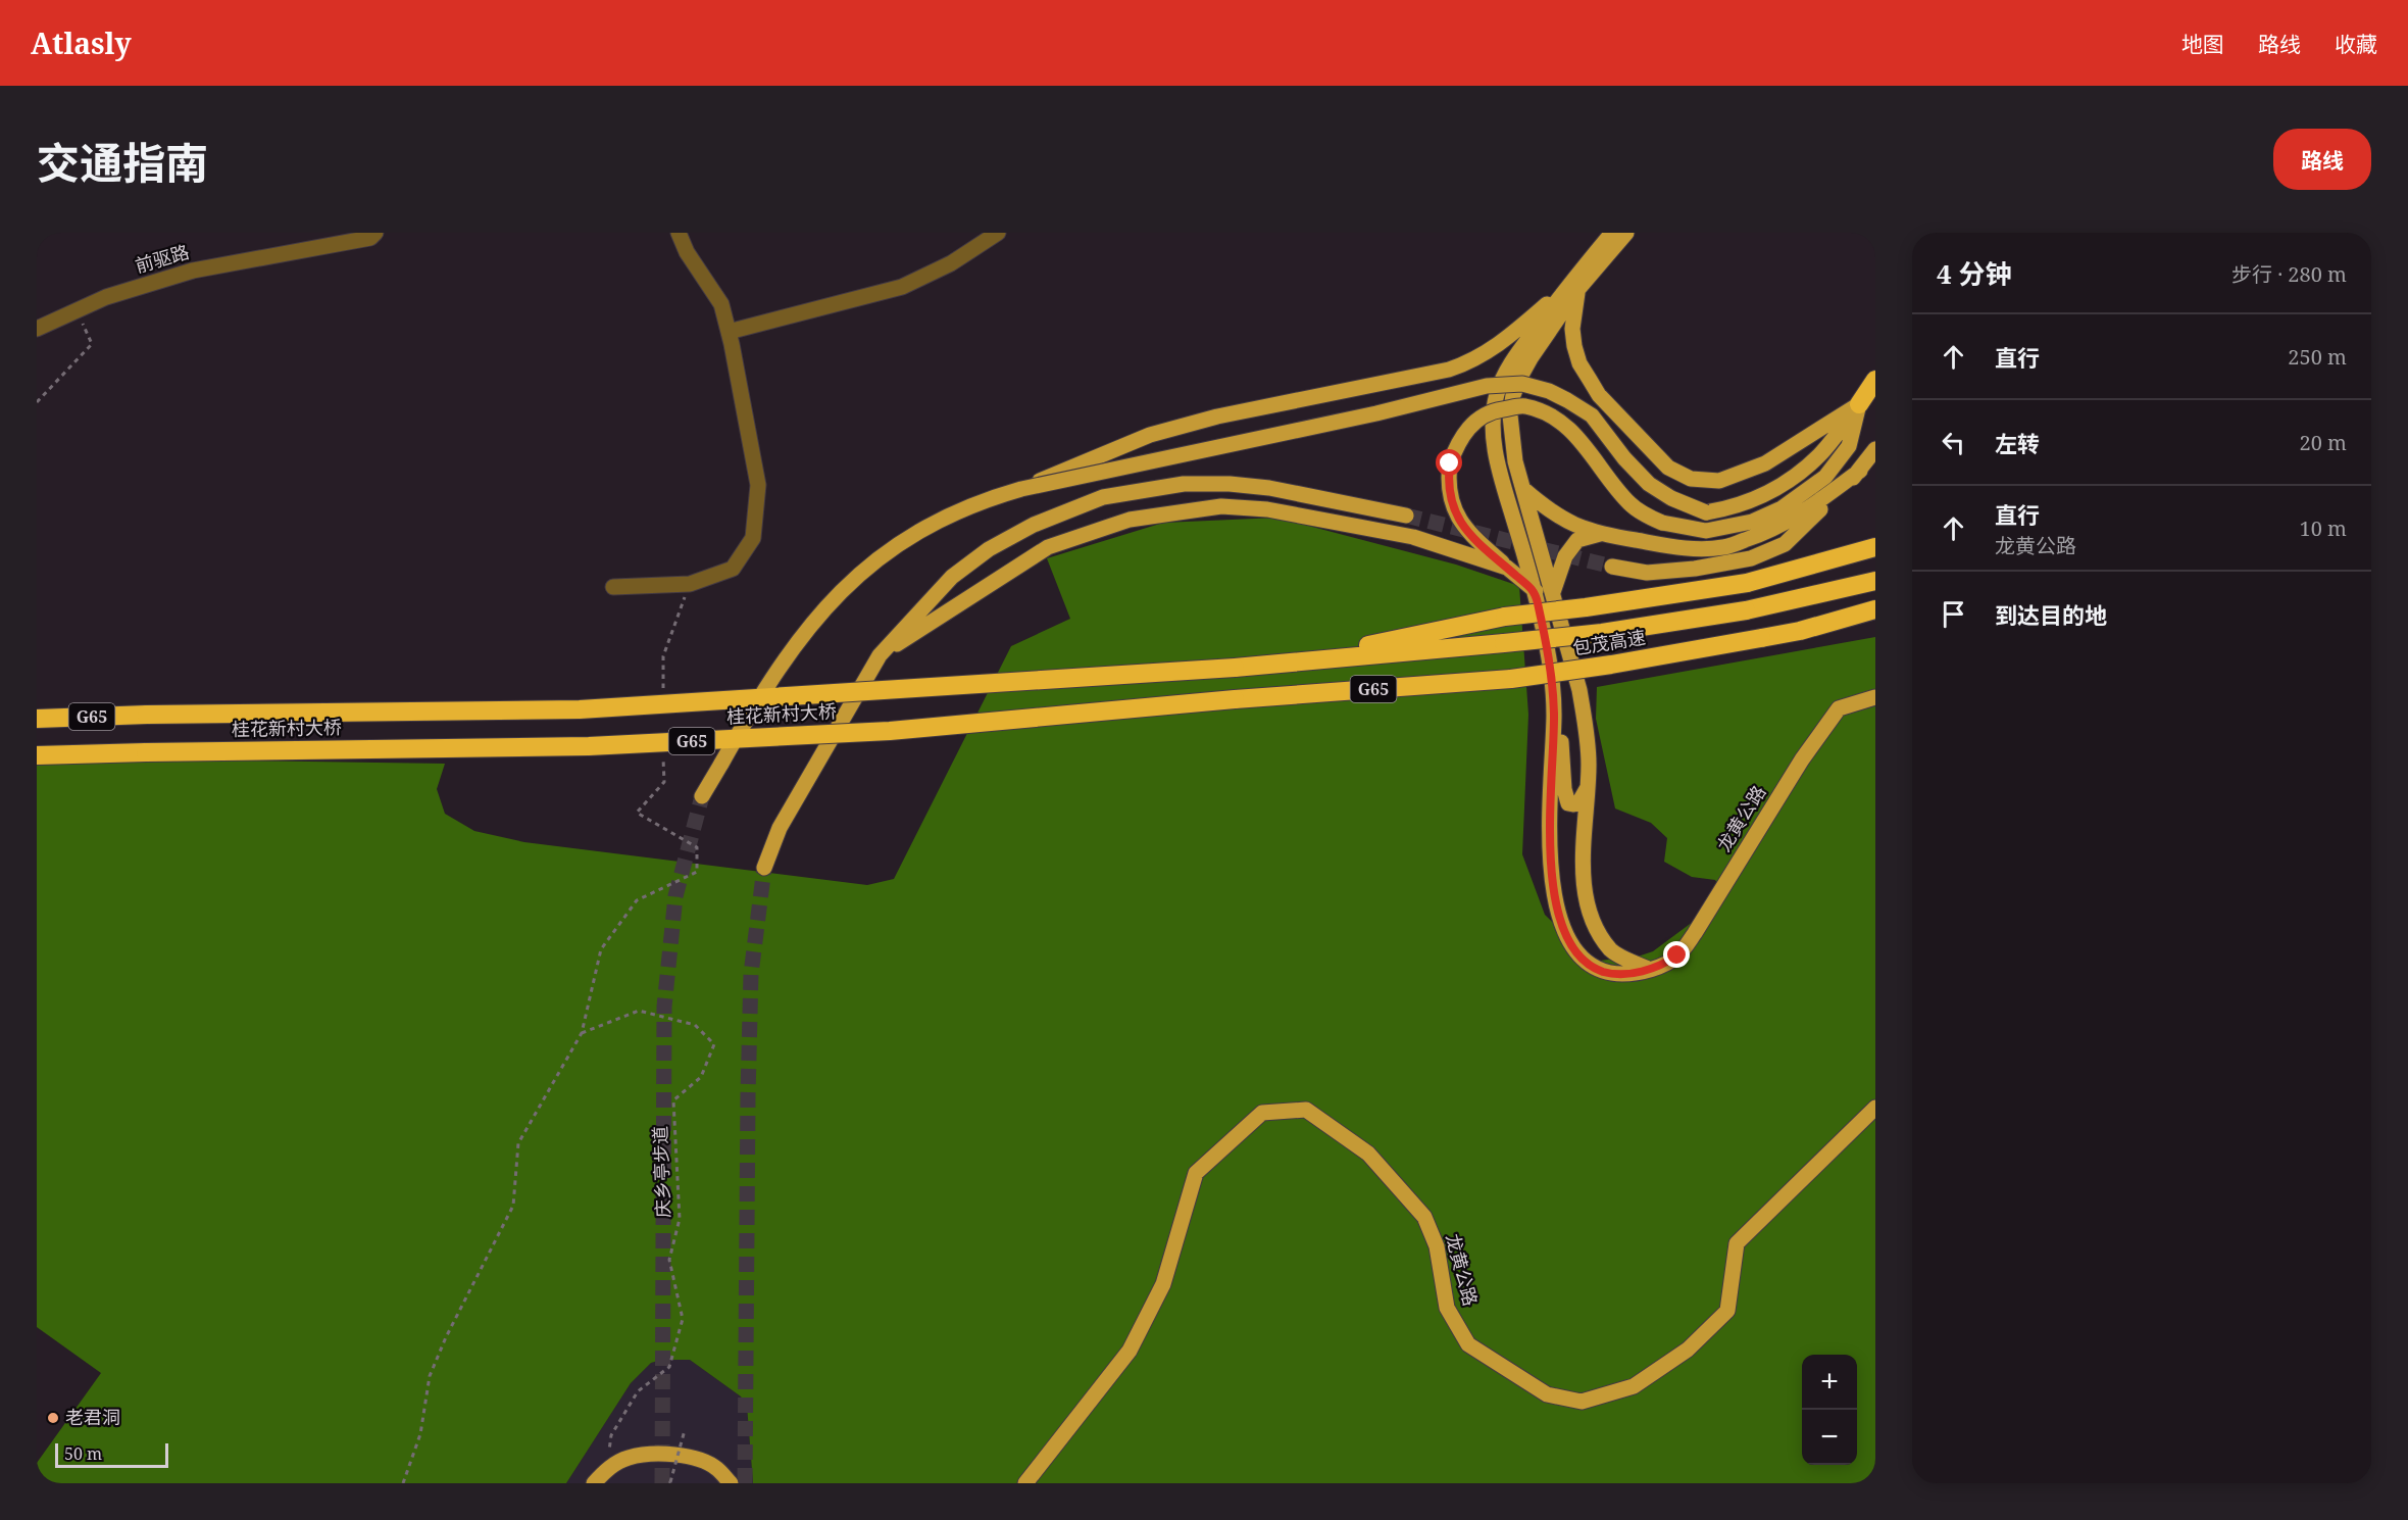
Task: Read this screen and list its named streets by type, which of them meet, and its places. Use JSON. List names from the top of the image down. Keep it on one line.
{"streets":{"highway":["包茂高速","G65","桂花新村大桥"],"main road":["龙黄公路"],"street":["前驱路"],"path":["庆乡亭步道"]},"crossings":[["包茂高速","桂花新村大桥"]],"places":["老君洞"],"scale_bar":"50 m","page":{"header":"Atlasly","nav":["地图","路线","收藏"],"title":"交通指南","buttons":"路线","heading":["4 分钟","步行 · 280 m"],"list":[["直行","250 m"],["左转","20 m"],["直行","龙黄公路","10 m"],"到达目的地"],"map_buttons":["+","−"],"scale":"50 m"}}
